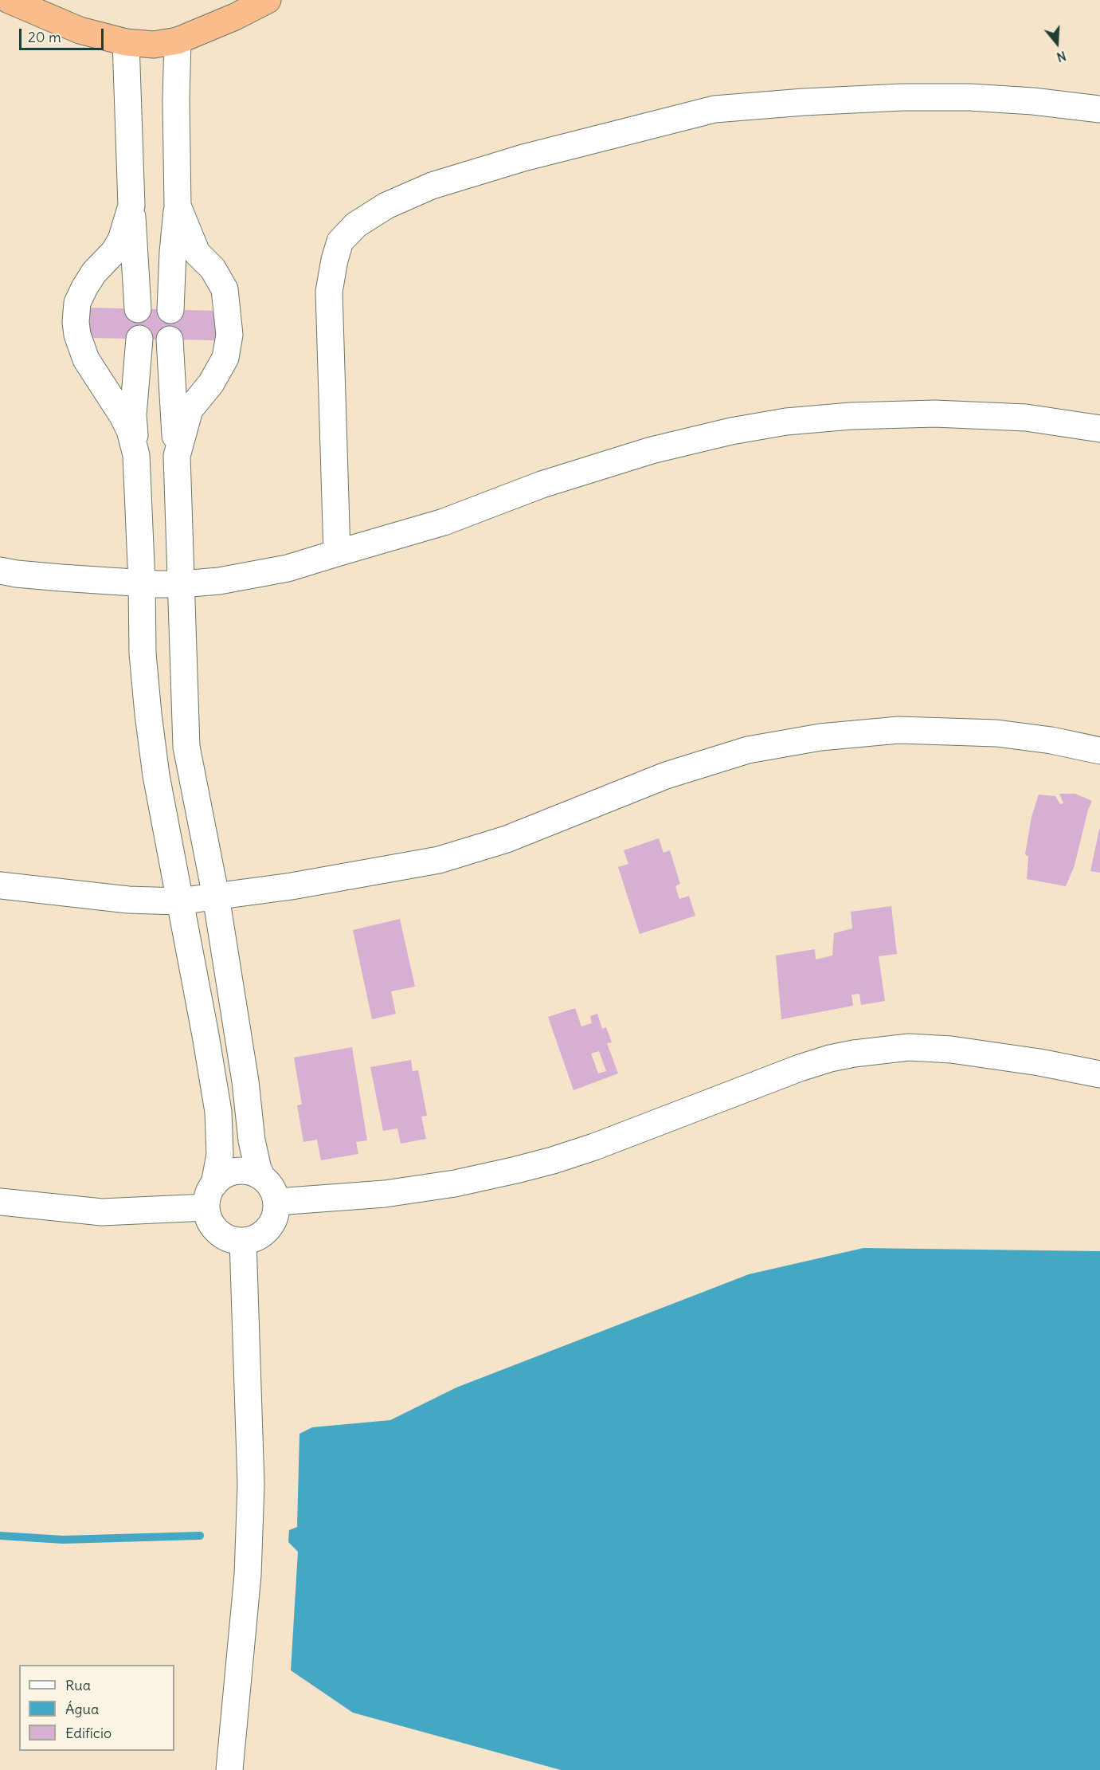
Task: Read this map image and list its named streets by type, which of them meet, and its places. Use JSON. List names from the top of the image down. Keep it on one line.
{"legend":["Rua","Água","Edifício"],"scale_bar":"20 m","north":"bottom"}
